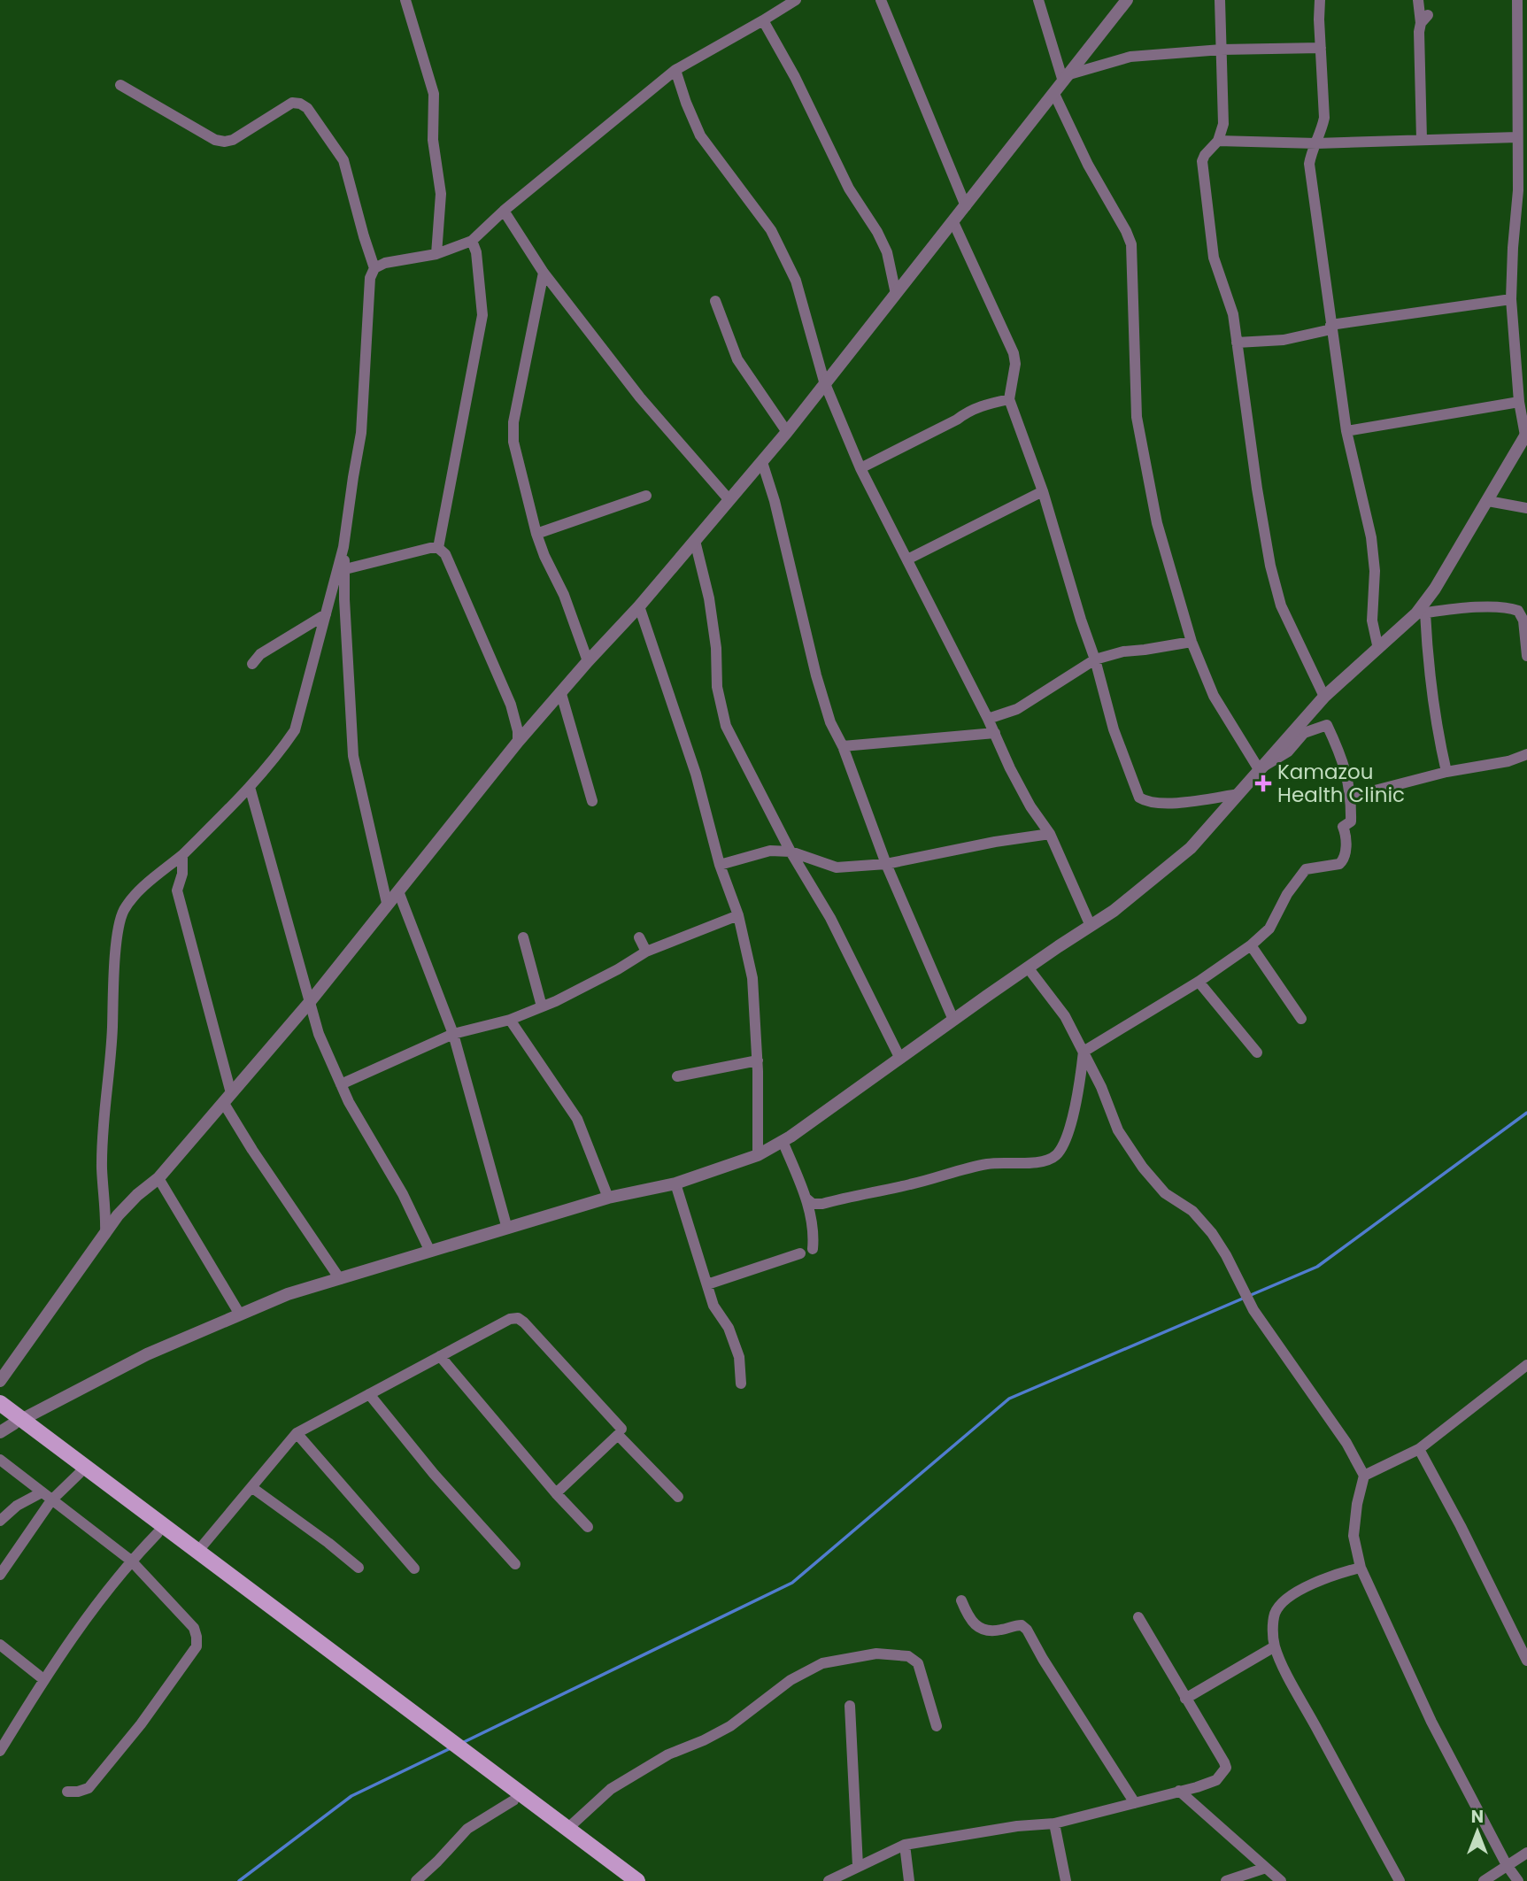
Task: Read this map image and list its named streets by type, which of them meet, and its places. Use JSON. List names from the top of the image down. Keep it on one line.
{"places":{"health":["Kamazou Health Clinic"]},"north":"top"}
